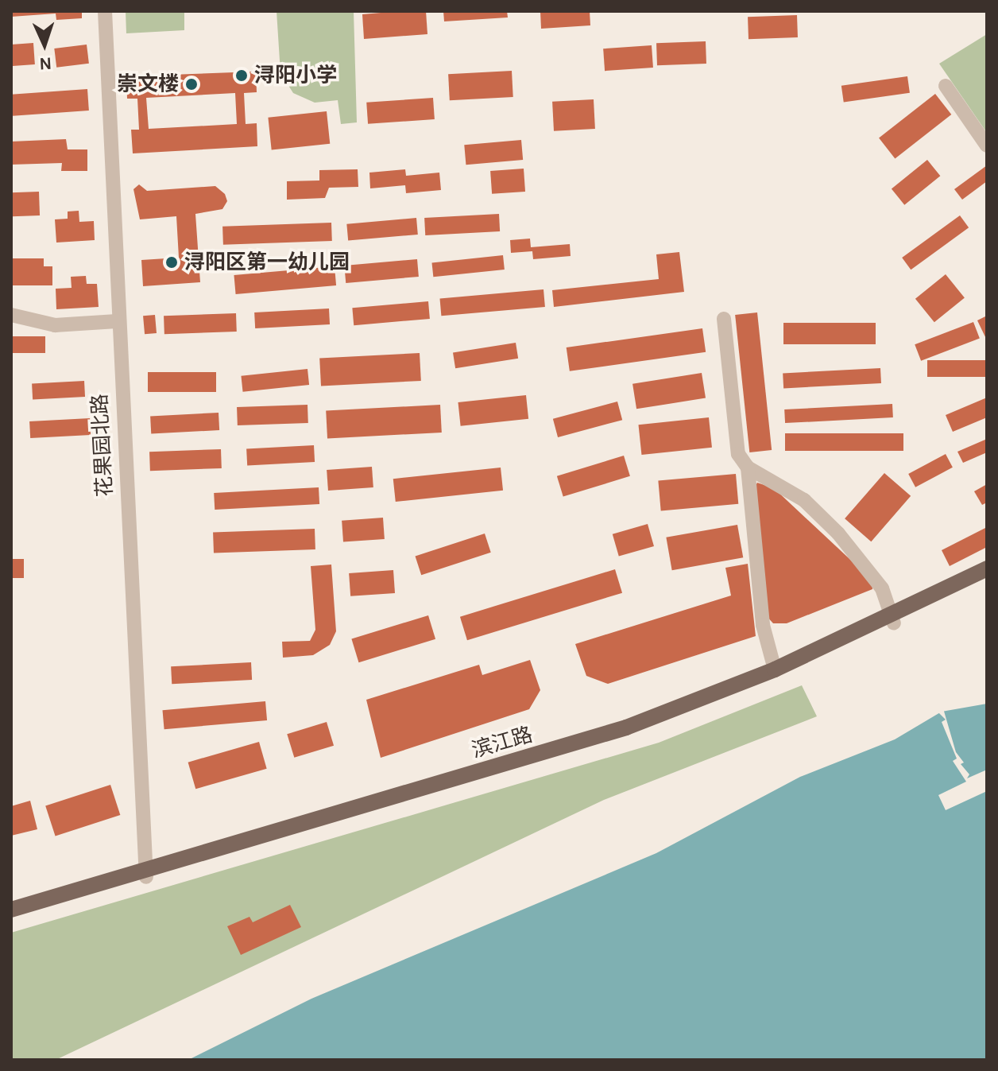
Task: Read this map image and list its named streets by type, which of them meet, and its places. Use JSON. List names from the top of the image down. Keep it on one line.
{"streets":{"main road":["滨江路"],"street":["花果园北路"]},"crossings":[["花果园北路","滨江路"]],"places":["浔阳小学","崇文楼","浔阳区第一幼儿园"],"north":"bottom"}
